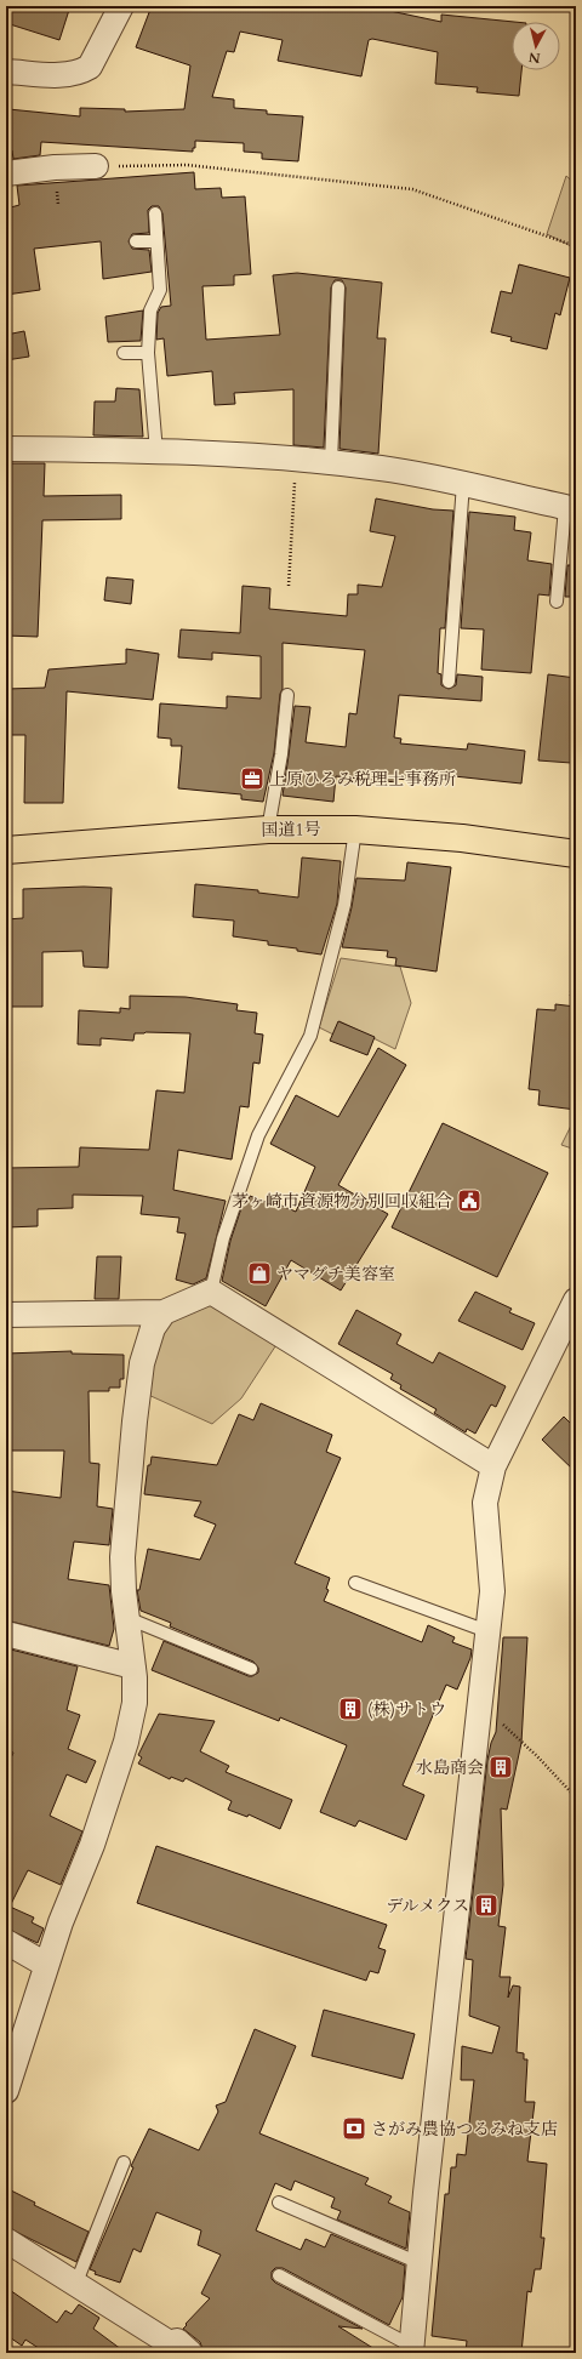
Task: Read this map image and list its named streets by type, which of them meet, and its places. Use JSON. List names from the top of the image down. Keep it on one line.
{"streets":{"highway":["国道1号"]},"places":{"office":["上原ひろみ税理士事務所"],"public building":["茅ヶ崎市資源物分別回収組合"],"shop":["ヤマグチ美容室"],"building":["(株)サトウ","水島商会","デルメクス"],"bank":["さがみ農協つるみね支店"]},"north":"bottom"}
